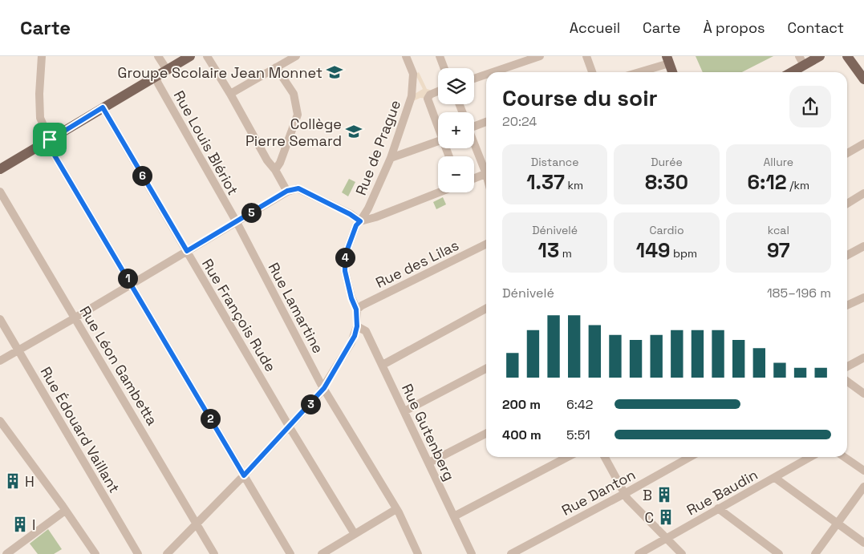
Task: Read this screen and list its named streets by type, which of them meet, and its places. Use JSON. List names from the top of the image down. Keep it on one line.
{"streets":{"street":["Rue Louis Blériot","Rue de Prague","Rue des Lilas","Rue Lamartine","Rue François Rude","Rue Léon Gambetta","Rue Édouard Vaillant","Rue Gutenberg","Rue Danton","Rue Baudin"]},"crossings":[["Rue Louis Blériot","Rue Lamartine"],["Rue de Prague","Rue des Lilas"],["Rue de Prague","Rue Gutenberg"]],"places":{"school or university":["Groupe Scolaire Jean Monnet","Collège Pierre Semard"],"building":["H","B","C","I"]},"page":{"header":"Carte","nav":["Accueil","Carte","À propos","Contact"],"map_buttons":["+","−"],"heading":["Course du soir","20:24"],"stats":[["Distance","1.37 km"],["Durée","8:30"],["Allure","6:12 /km"],["Dénivelé","13 m"],["Cardio","149 bpm"],["kcal","97"]],"pins":["6","5","4","1","3","2"],"chart":["Dénivelé","185–196 m"],"list":[{"name":"200 m","note":"6:42"},{"name":"400 m","note":"5:51"}]}}
